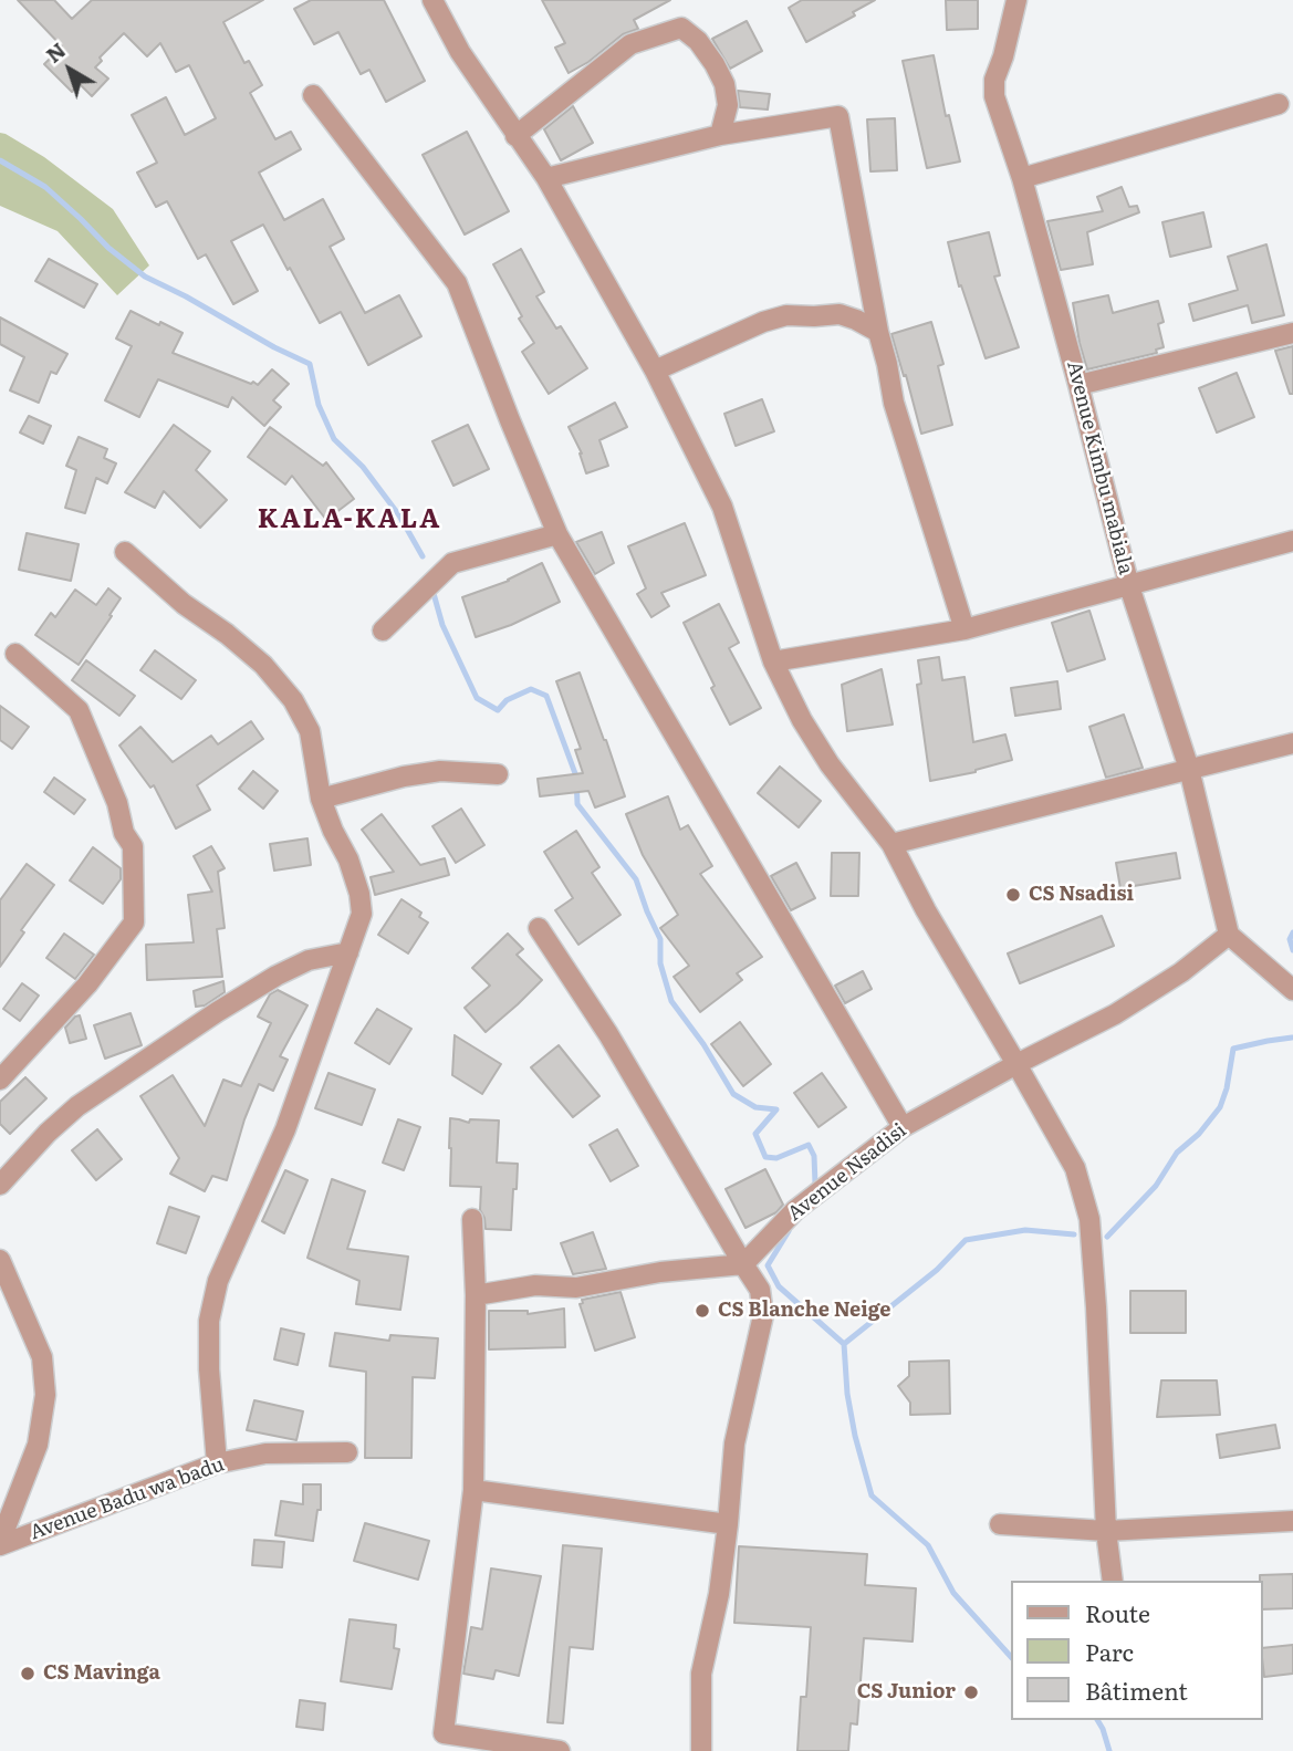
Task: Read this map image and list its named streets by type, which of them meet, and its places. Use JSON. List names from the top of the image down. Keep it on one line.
{"streets":{"street":["Avenue Kimbu mabiala","Avenue Nsadisi","Avenue Badu wa badu"]},"crossings":[["Avenue Kimbu mabiala","Avenue Nsadisi"]],"districts":["KALA-KALA"],"places":["CS Nsadisi","CS Blanche Neige","CS Mavinga","CS Junior"],"legend":["Route","Parc","Bâtiment"],"north":"top left"}
